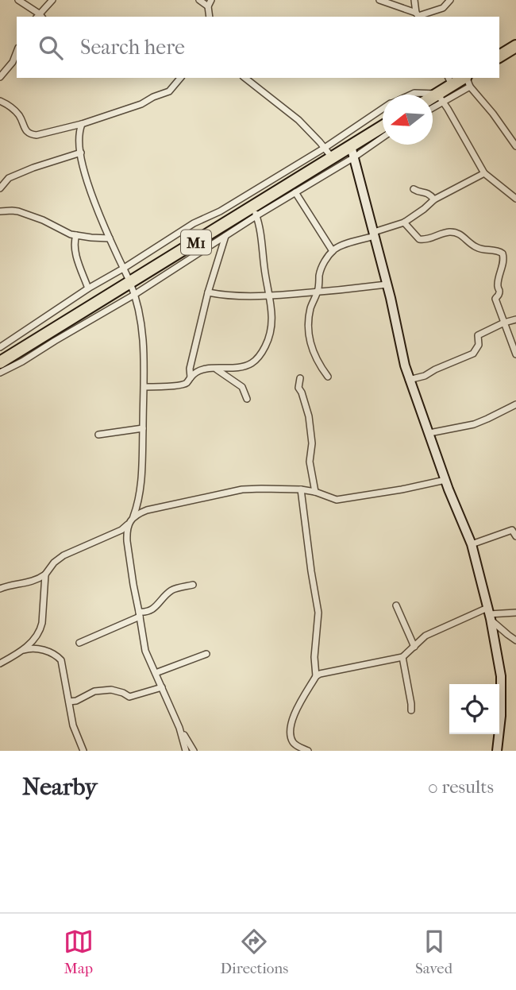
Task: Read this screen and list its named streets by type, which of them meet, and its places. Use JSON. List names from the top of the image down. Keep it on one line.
{"streets":{"highway":["M1"]},"north":"left","page":{"search":"Search here","heading":["Nearby","0 results"],"nav":["Map","Directions","Saved"]}}
